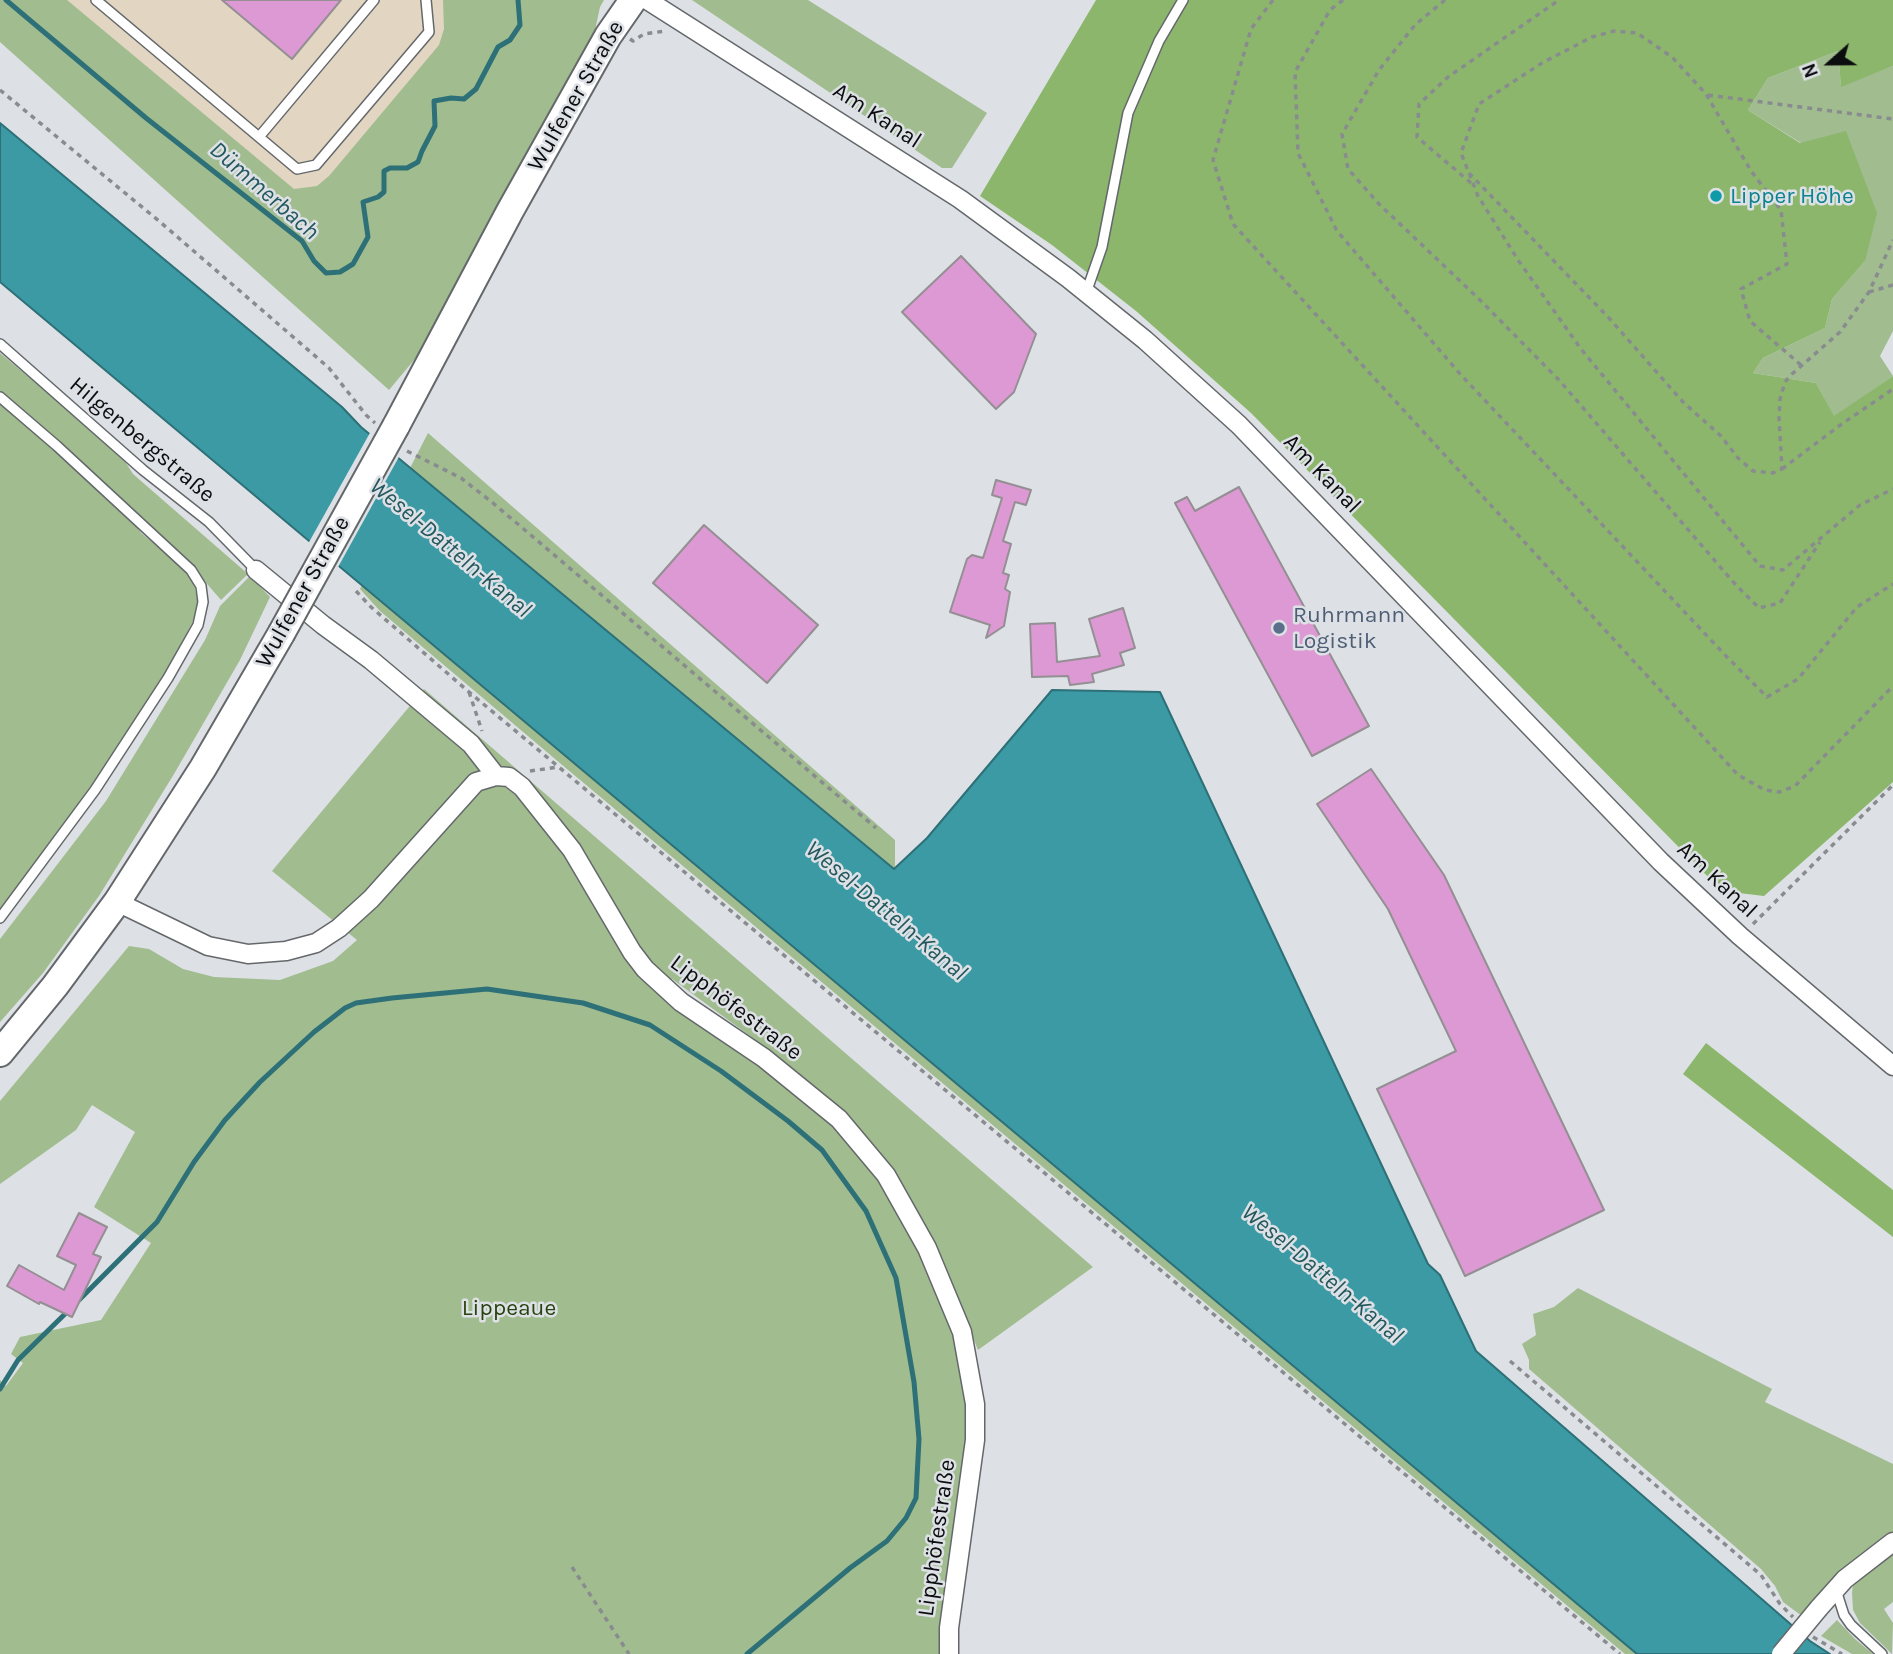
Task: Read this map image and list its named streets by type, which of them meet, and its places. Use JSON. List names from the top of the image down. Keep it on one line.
{"streets":{"main road":["Wulfener Straße"],"street":["Am Kanal","Lipphöfestraße"],"lane":["Hilgenbergstraße"]},"water":["Dümmerbach","Wesel-Datteln-Kanal"],"parks":["Lippeaue"],"places":["Lipper Höhe","Ruhrmann Logistik"],"north":"left"}
